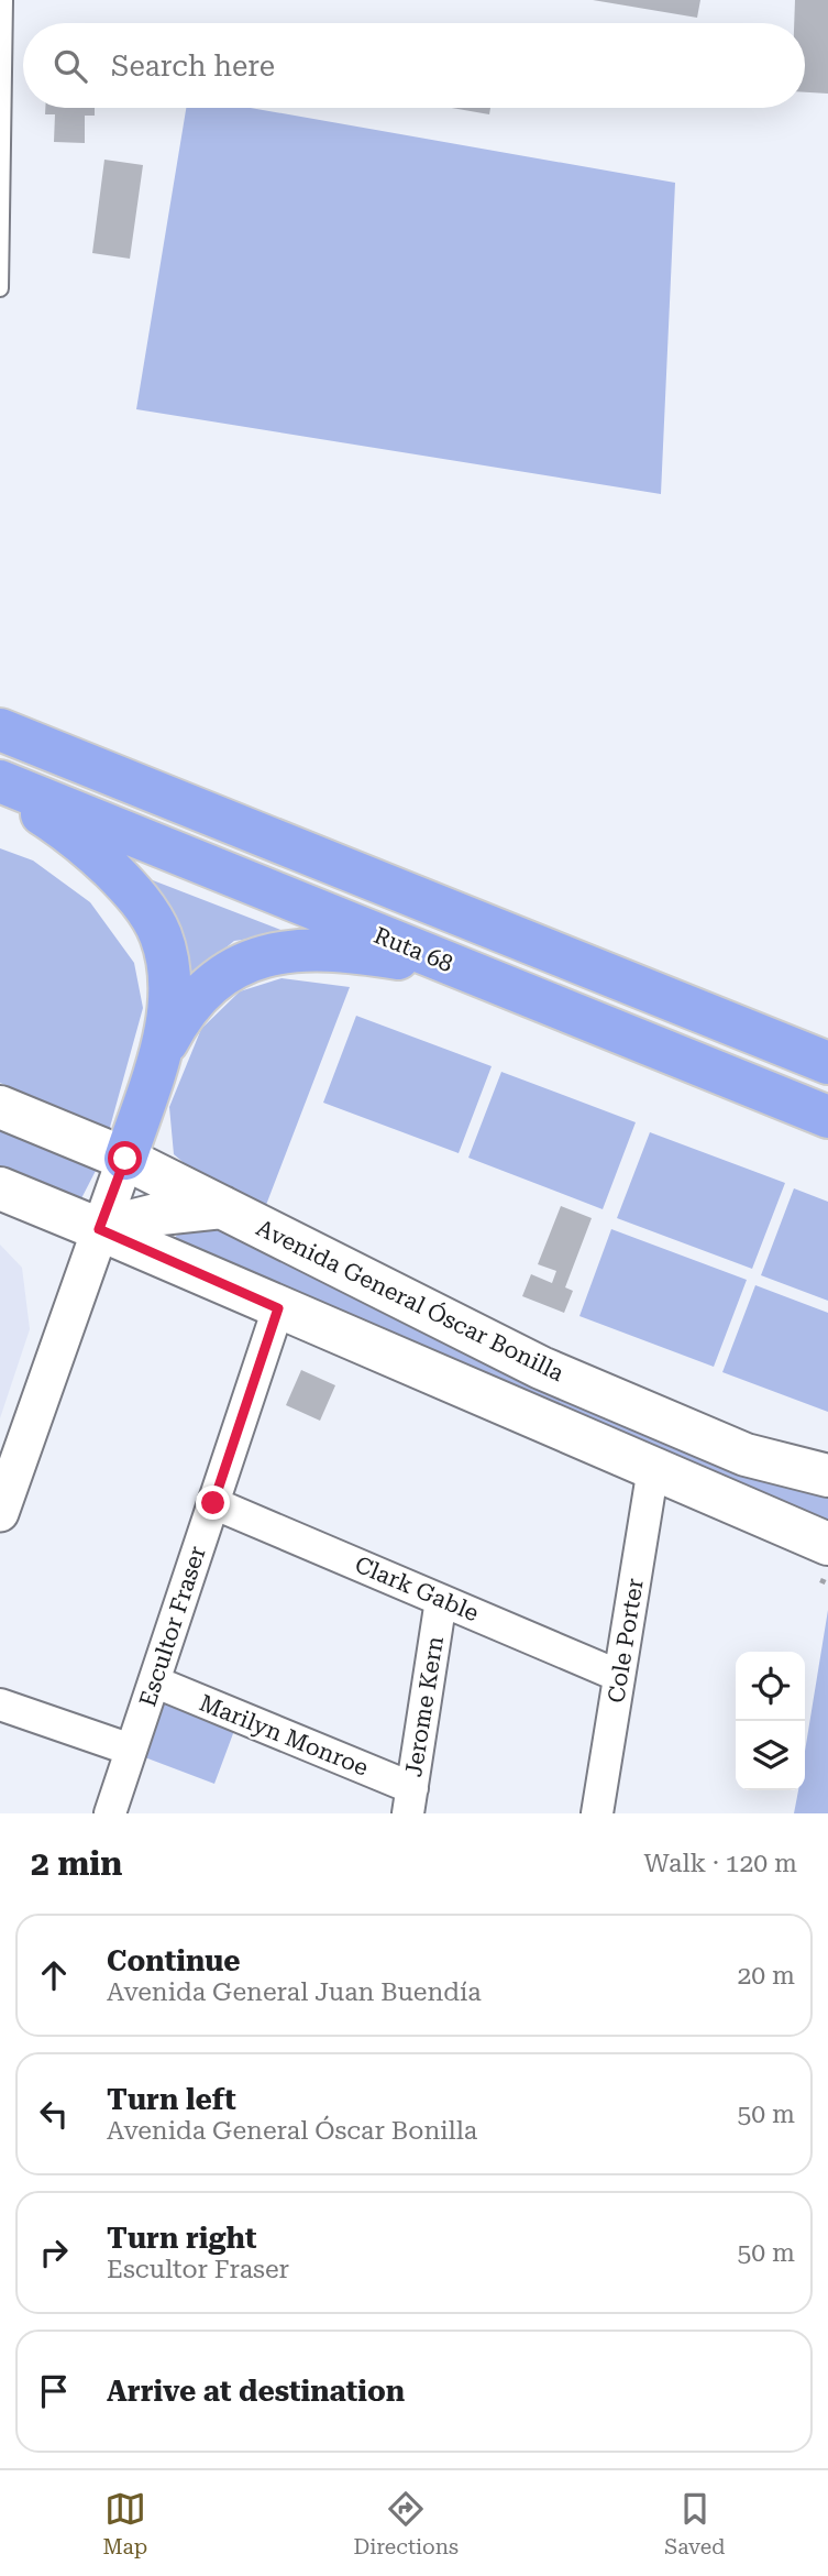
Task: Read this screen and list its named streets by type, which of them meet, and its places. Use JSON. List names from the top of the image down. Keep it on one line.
{"streets":{"highway":["Ruta 68"],"main road":["Avenida General Óscar Bonilla"],"street":["Clark Gable","Escultor Fraser","Cole Porter","Jerome Kern","Marilyn Monroe"]},"crossings":[["Clark Gable","Escultor Fraser"],["Clark Gable","Cole Porter"],["Clark Gable","Jerome Kern"],["Escultor Fraser","Marilyn Monroe"],["Jerome Kern","Marilyn Monroe"]],"page":{"search":"Search here","heading":["2 min","Walk · 120 m"],"list":[["Continue","Avenida General Juan Buendía","20 m"],["Turn left","Avenida General Óscar Bonilla","50 m"],["Turn right","Escultor Fraser","50 m"],"Arrive at destination"],"nav":["Map","Directions","Saved"]}}
